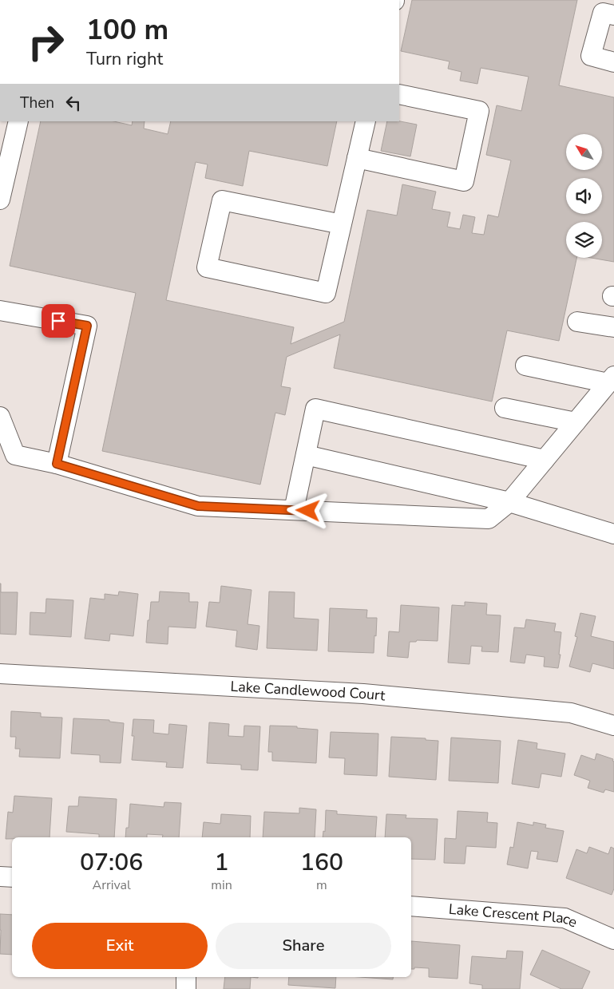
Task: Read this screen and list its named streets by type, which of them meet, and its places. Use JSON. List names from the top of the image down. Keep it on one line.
{"streets":{"street":["Lake Candlewood Court","Lake Crescent Place"]},"north":"top left","page":{"turn":["100 m","Turn right"],"then":"Then","eta":["07:06","Arrival","1","min","160","m"],"buttons":["Exit","Share"]}}
